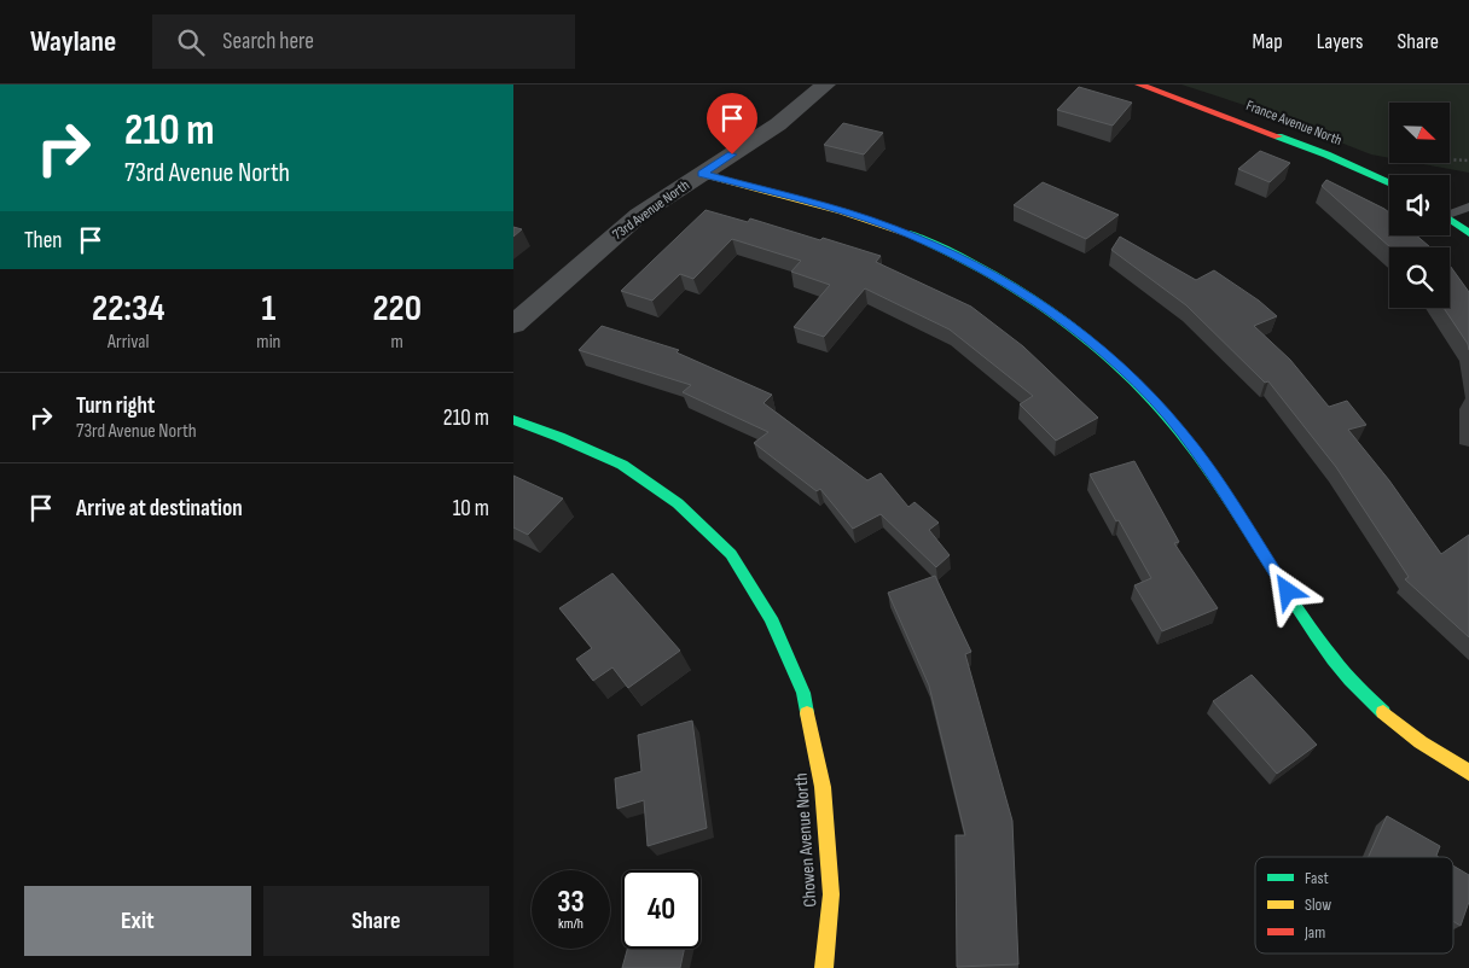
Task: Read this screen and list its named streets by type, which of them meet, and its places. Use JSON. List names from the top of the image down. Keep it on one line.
{"streets":{"street":["France Avenue North","73rd Avenue North","Chowen Avenue North"]},"legend":["Fast","Slow","Jam"],"north":"bottom right","page":{"header":"Waylane","search":"Search here","nav":["Map","Layers","Share"],"turn":["210 m","73rd Avenue North"],"then":"Then","eta":["22:34","Arrival","1","min","220","m"],"list":[{"name":"Turn right","note":"73rd Avenue North","value":"210 m"},{"name":"Arrive at destination","value":"10 m"}],"speed":"33 km/h","limit":"40","buttons":["Exit","Share"]}}
